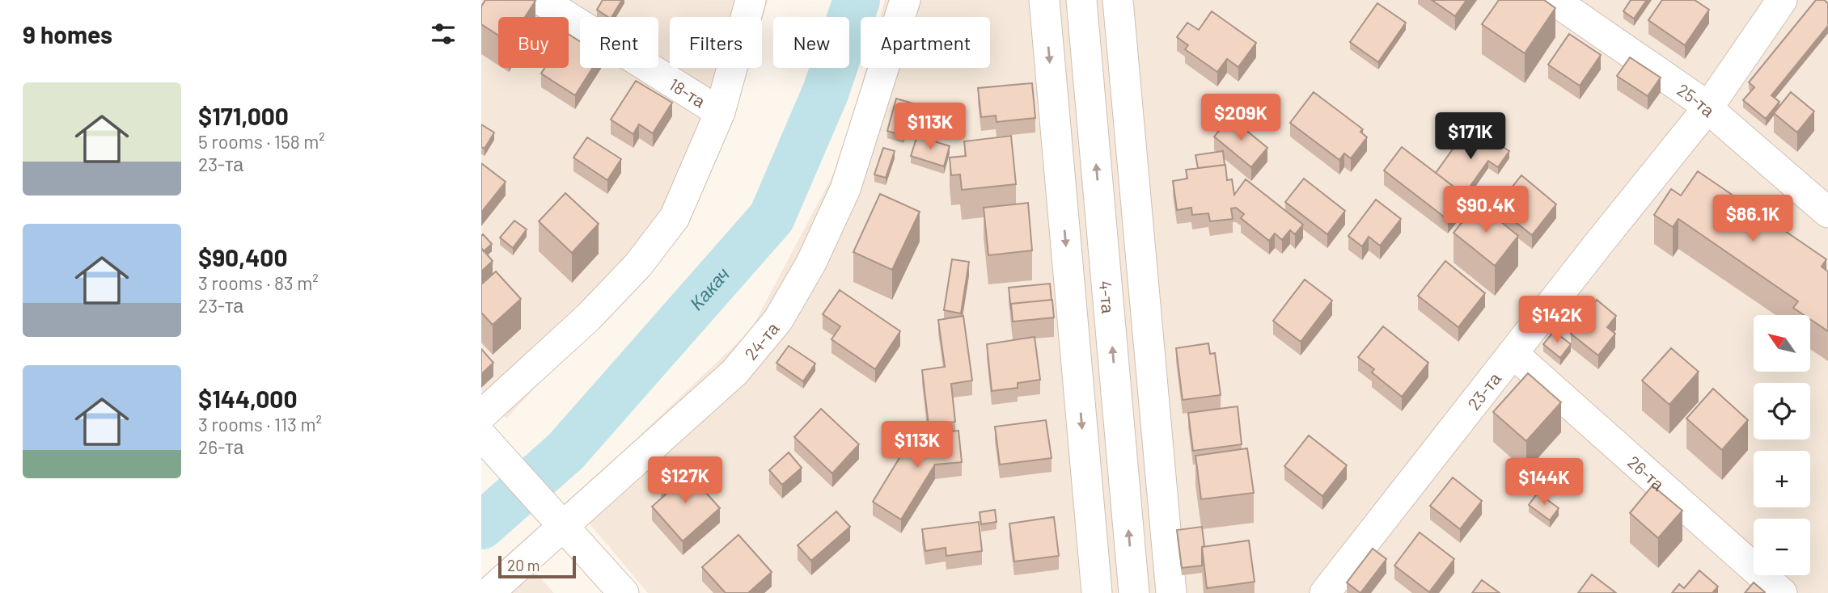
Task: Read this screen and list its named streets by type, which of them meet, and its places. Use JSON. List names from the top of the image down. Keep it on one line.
{"streets":{"street":["18-та","25-та","4-та","24-та","23-та","26-та"]},"crossings":[["25-та","23-та"],["23-та","26-та"]],"water":["Какач"],"scale_bar":"20 m","north":"top left","page":{"heading":"9 homes","chip":["Buy","Rent","Filters","New","Apartment"],"list":[{"name":"$171,000","note":"5 rooms · 158 m² · 23-та"},{"name":"$90,400","note":"3 rooms · 83 m² · 23-та"},{"name":"$144,000","note":"3 rooms · 113 m² · 26-та"}],"price":["$209K","$113K","$171K","$90.4K","$86.1K","$142K","$113K","$127K","$144K"],"map_buttons":["+","−"],"scale":"20 m"}}
